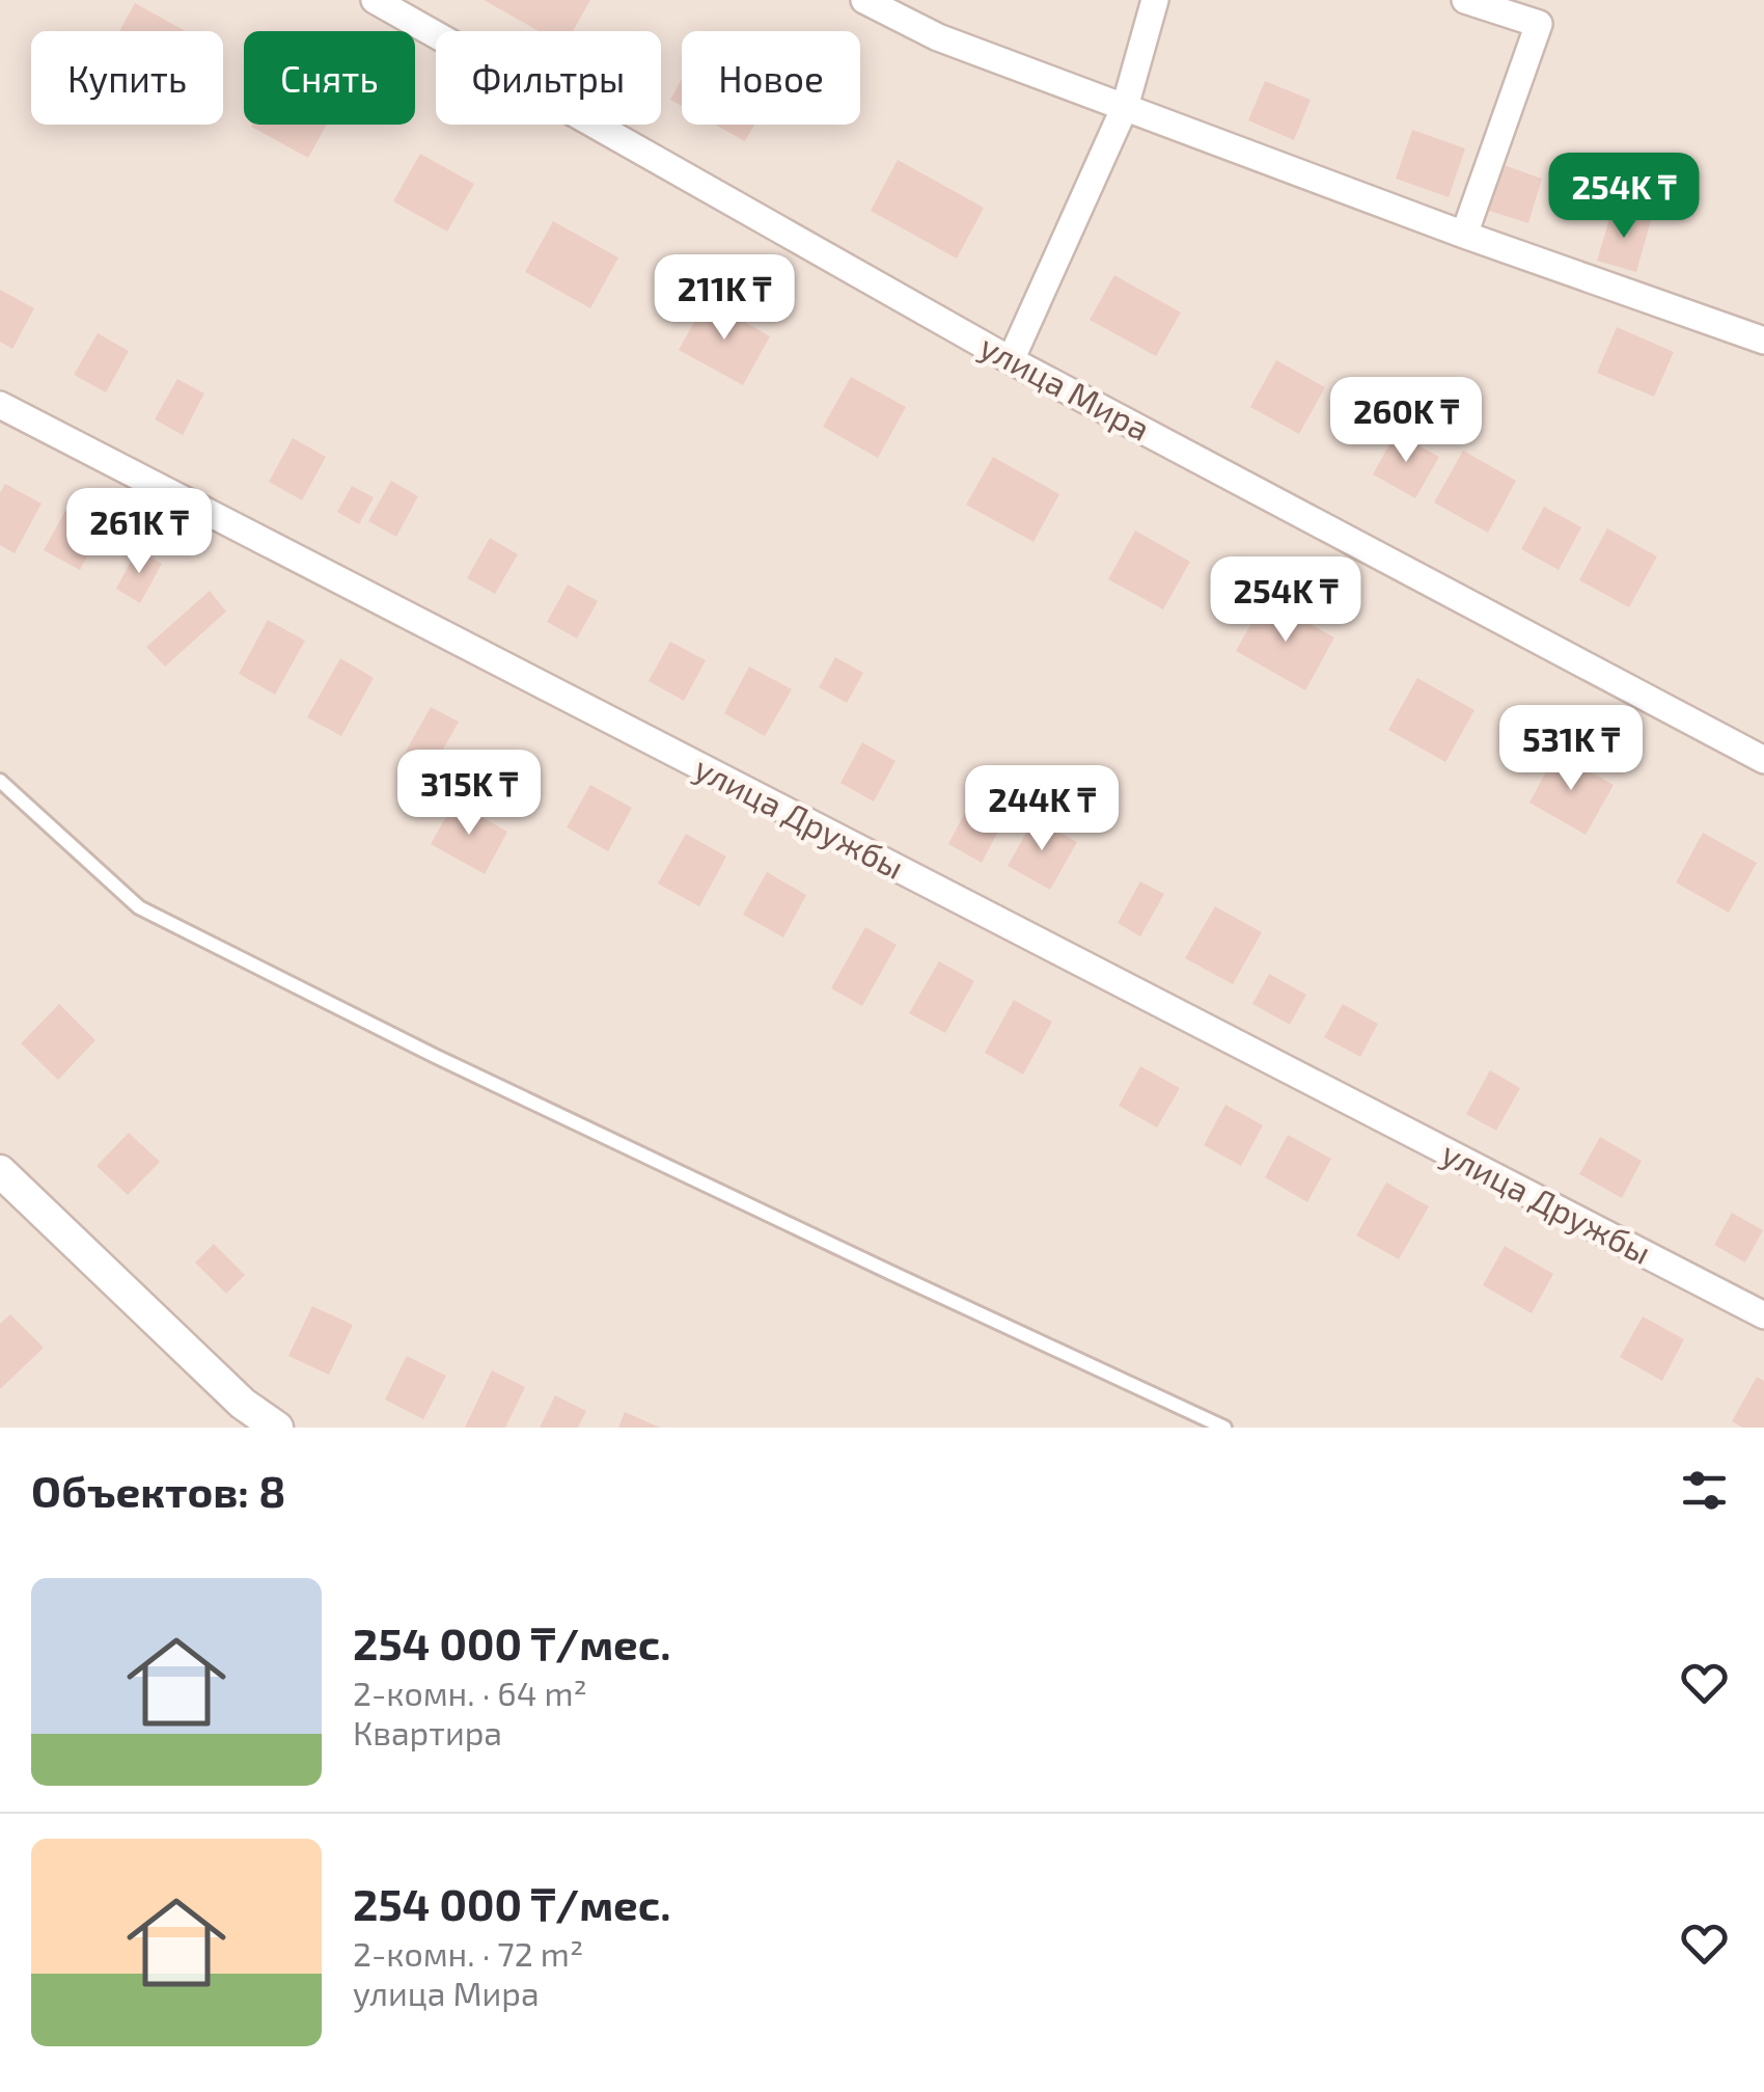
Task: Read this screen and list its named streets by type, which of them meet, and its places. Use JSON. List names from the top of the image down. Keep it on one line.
{"streets":{"street":["улица Мира","улица Дружбы"]},"page":{"chip":["Купить","Снять","Фильтры","Новое"],"price":["254K ₸","211K ₸","260K ₸","261K ₸","254K ₸","531K ₸","315K ₸","244K ₸"],"heading":"Объектов: 8","list":[{"name":"254 000 ₸/мес.","note":"2-комн. · 64 m² · Квартира"},{"name":"254 000 ₸/мес.","note":"2-комн. · 72 m² · улица Мира"}]}}
